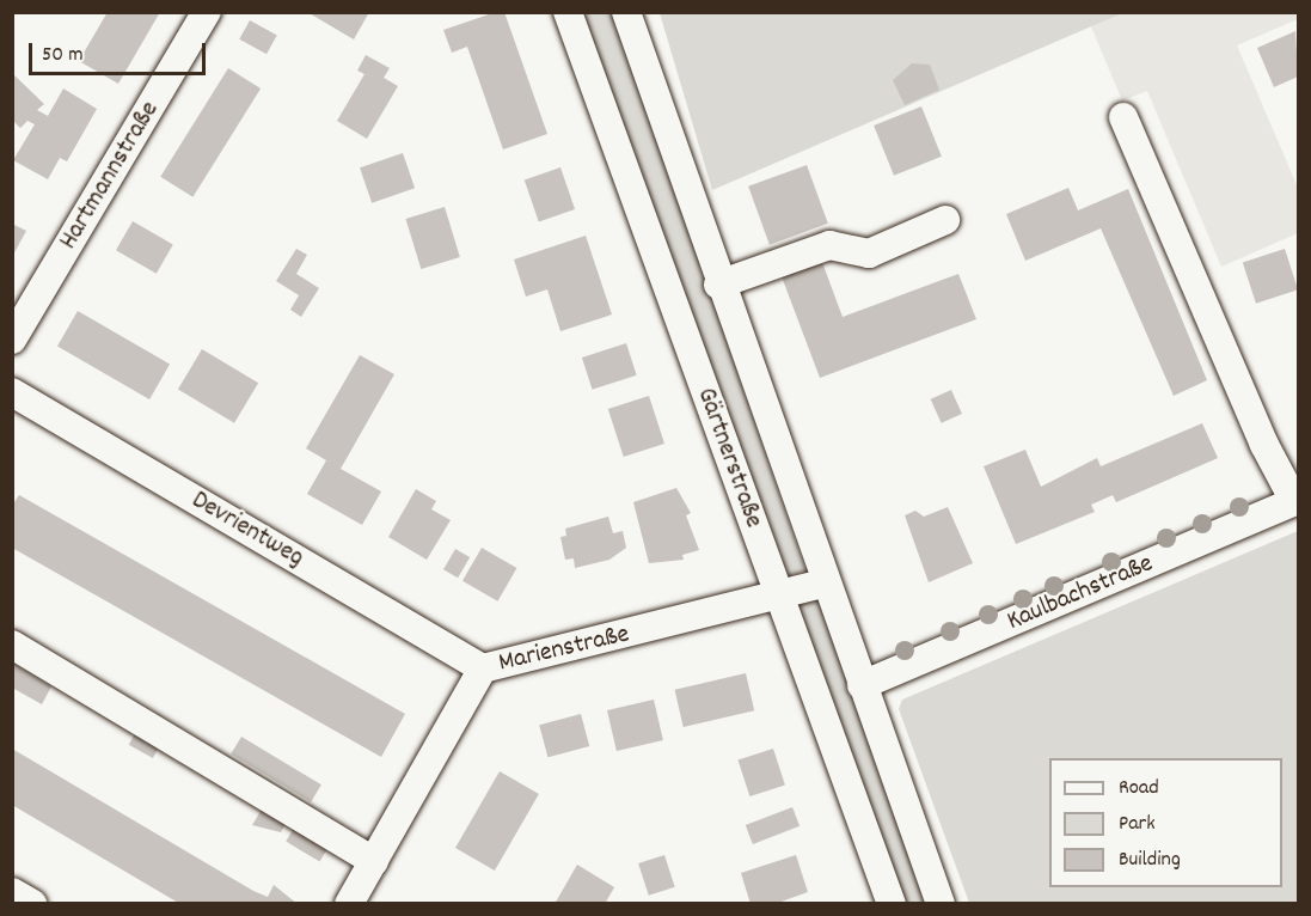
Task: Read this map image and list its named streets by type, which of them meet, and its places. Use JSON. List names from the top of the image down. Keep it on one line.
{"streets":{"street":["Hartmannstraße","Gärtnerstraße","Devrientweg","Kaulbachstraße","Marienstraße"]},"crossings":[["Gärtnerstraße","Kaulbachstraße"],["Gärtnerstraße","Marienstraße"],["Devrientweg","Marienstraße"]],"legend":["Road","Park","Building"],"scale_bar":"50 m"}
